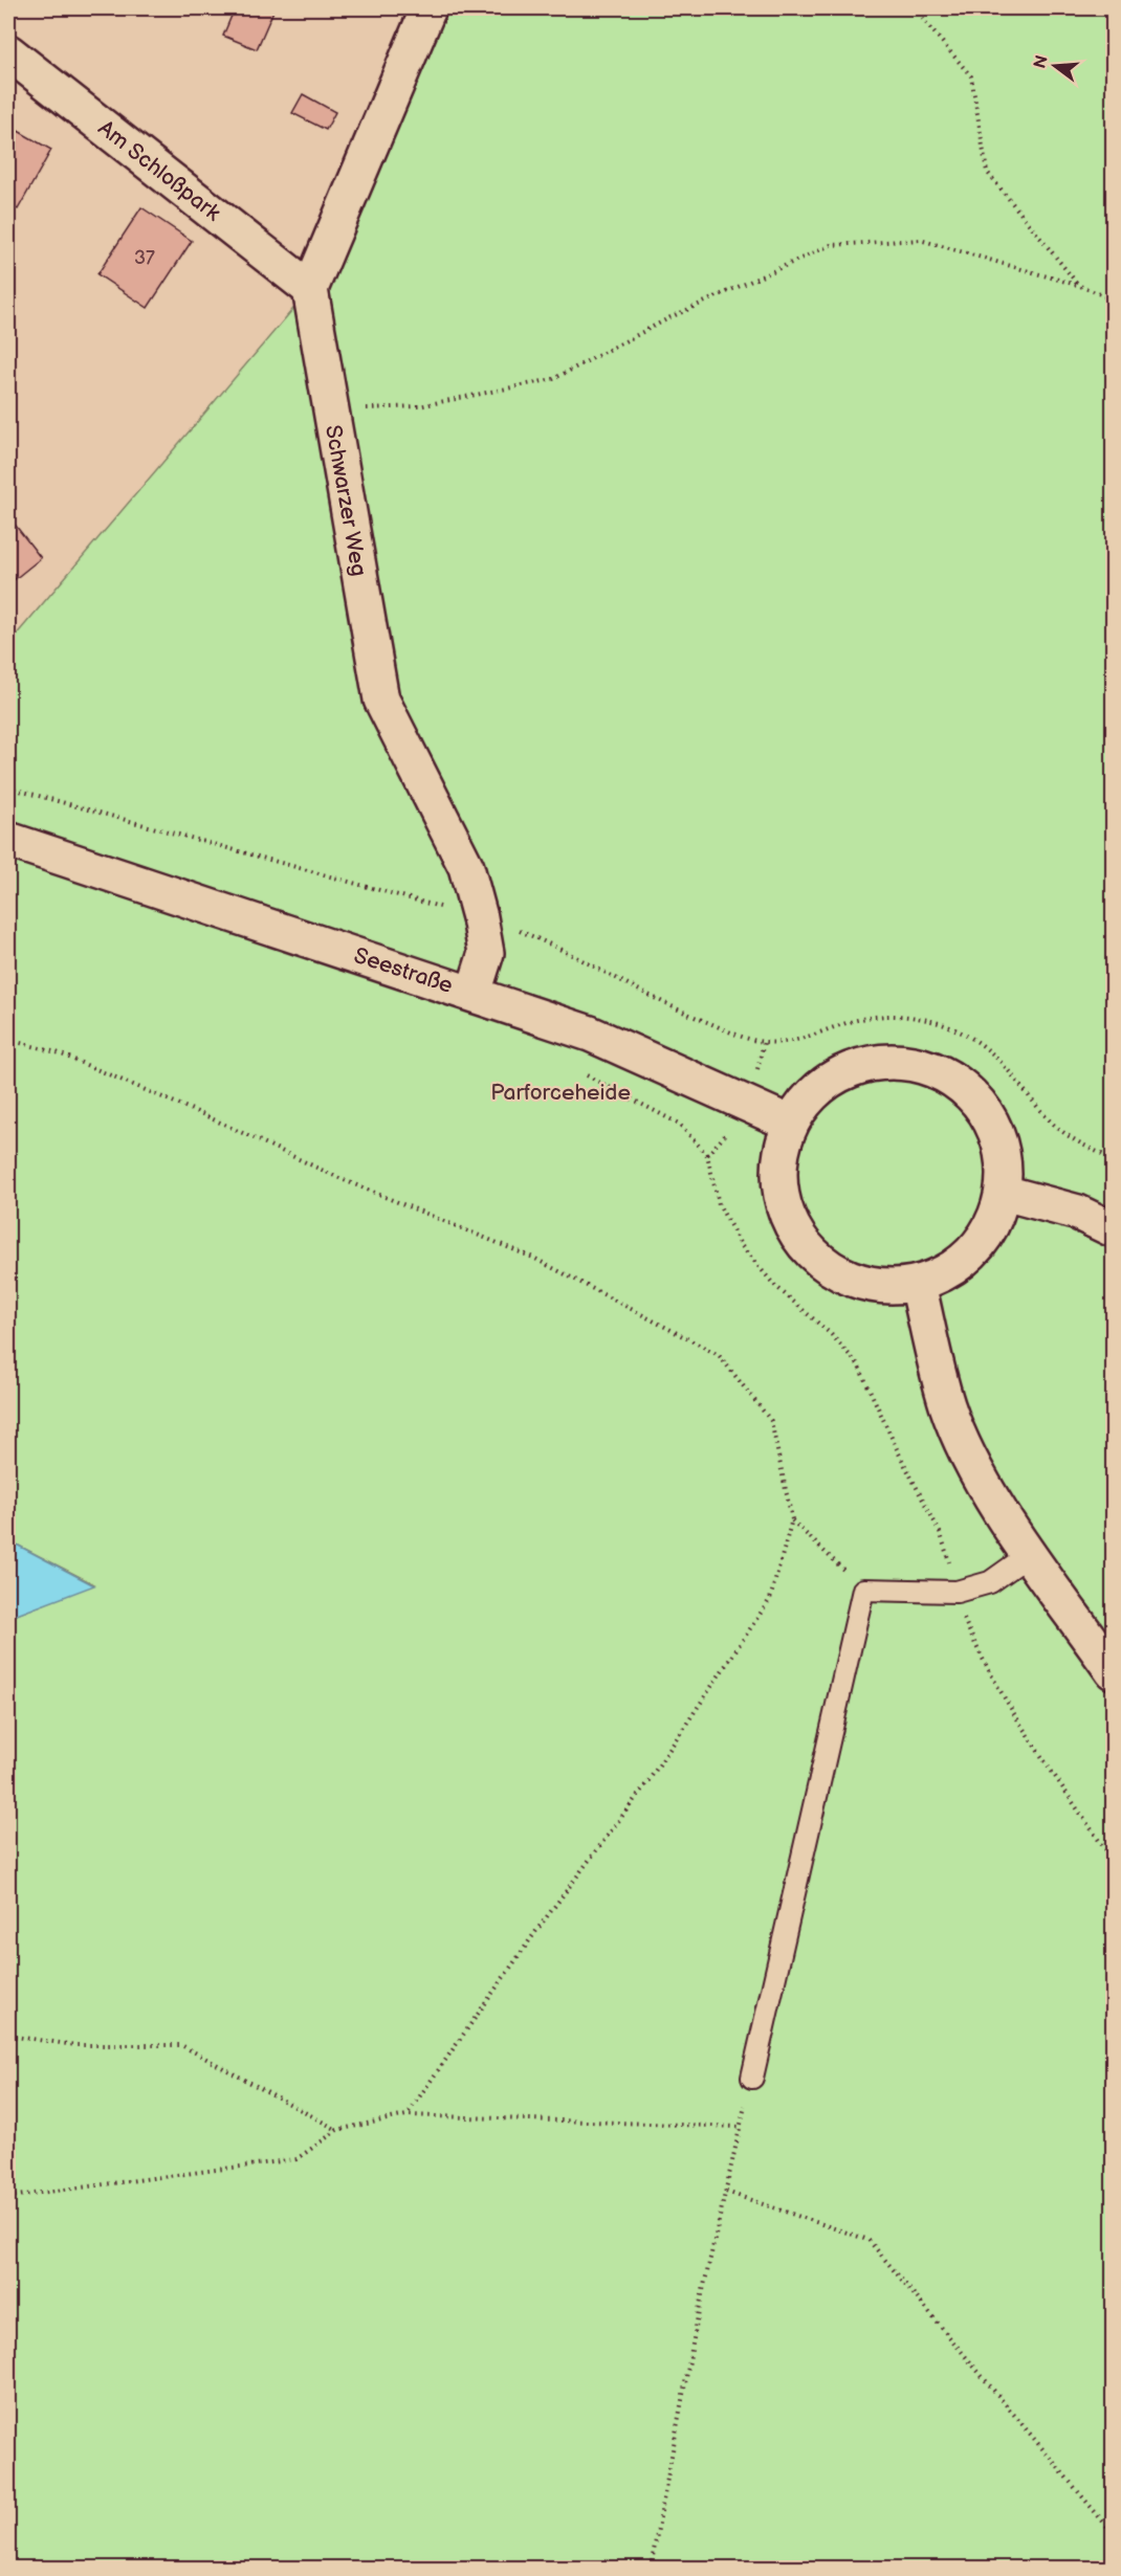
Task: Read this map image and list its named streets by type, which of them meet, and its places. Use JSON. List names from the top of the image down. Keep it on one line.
{"streets":{"main road":["Am Schloßpark","Schwarzer Weg","Seestraße"]},"crossings":[["Am Schloßpark","Schwarzer Weg"],["Schwarzer Weg","Seestraße"]],"parks":["Parforceheide"],"house_numbers":["37"],"north":"left"}
